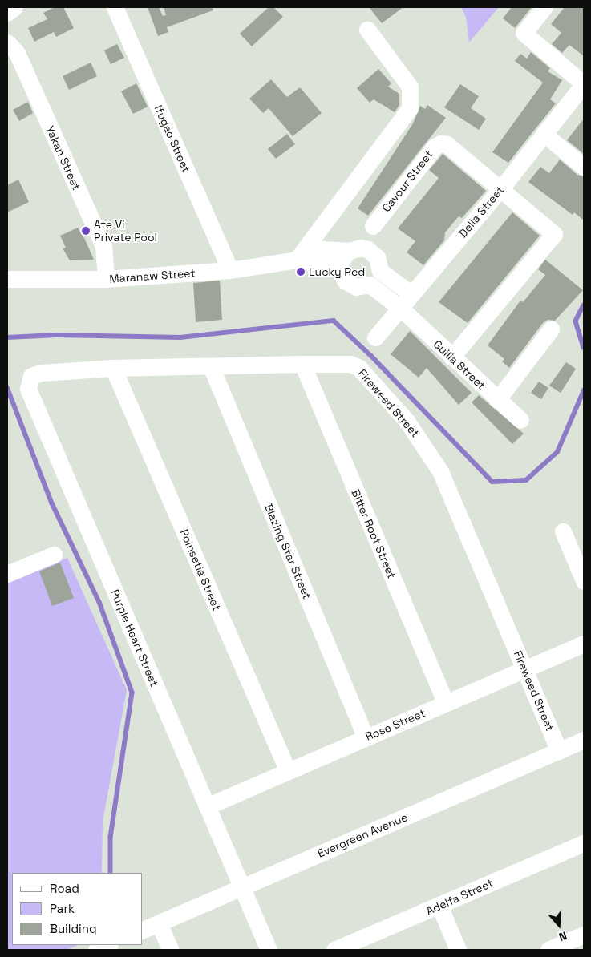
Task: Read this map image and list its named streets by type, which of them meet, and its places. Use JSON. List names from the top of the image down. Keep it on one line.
{"streets":{"street":["Ifugao Street","Yakan Street","Cavour Street","Della Street","Maranaw Street","Guilia Street","Fireweed Street","Bitter Root Street","Blazing Star Street","Poinsetia Street","Purple Heart Street","Rose Street","Evergreen Avenue","Adelfa Street"]},"crossings":[["Ifugao Street","Maranaw Street"],["Yakan Street","Maranaw Street"],["Cavour Street","Della Street"],["Della Street","Maranaw Street"],["Della Street","Guilia Street"],["Fireweed Street","Bitter Root Street"],["Fireweed Street","Blazing Star Street"],["Fireweed Street","Poinsetia Street"],["Fireweed Street","Purple Heart Street"],["Fireweed Street","Rose Street"],["Fireweed Street","Evergreen Avenue"],["Bitter Root Street","Rose Street"],["Blazing Star Street","Rose Street"],["Poinsetia Street","Rose Street"],["Purple Heart Street","Rose Street"],["Purple Heart Street","Evergreen Avenue"]],"places":["Ate Vi Private Pool","Lucky Red"],"legend":["Road","Park","Building"],"north":"bottom"}
